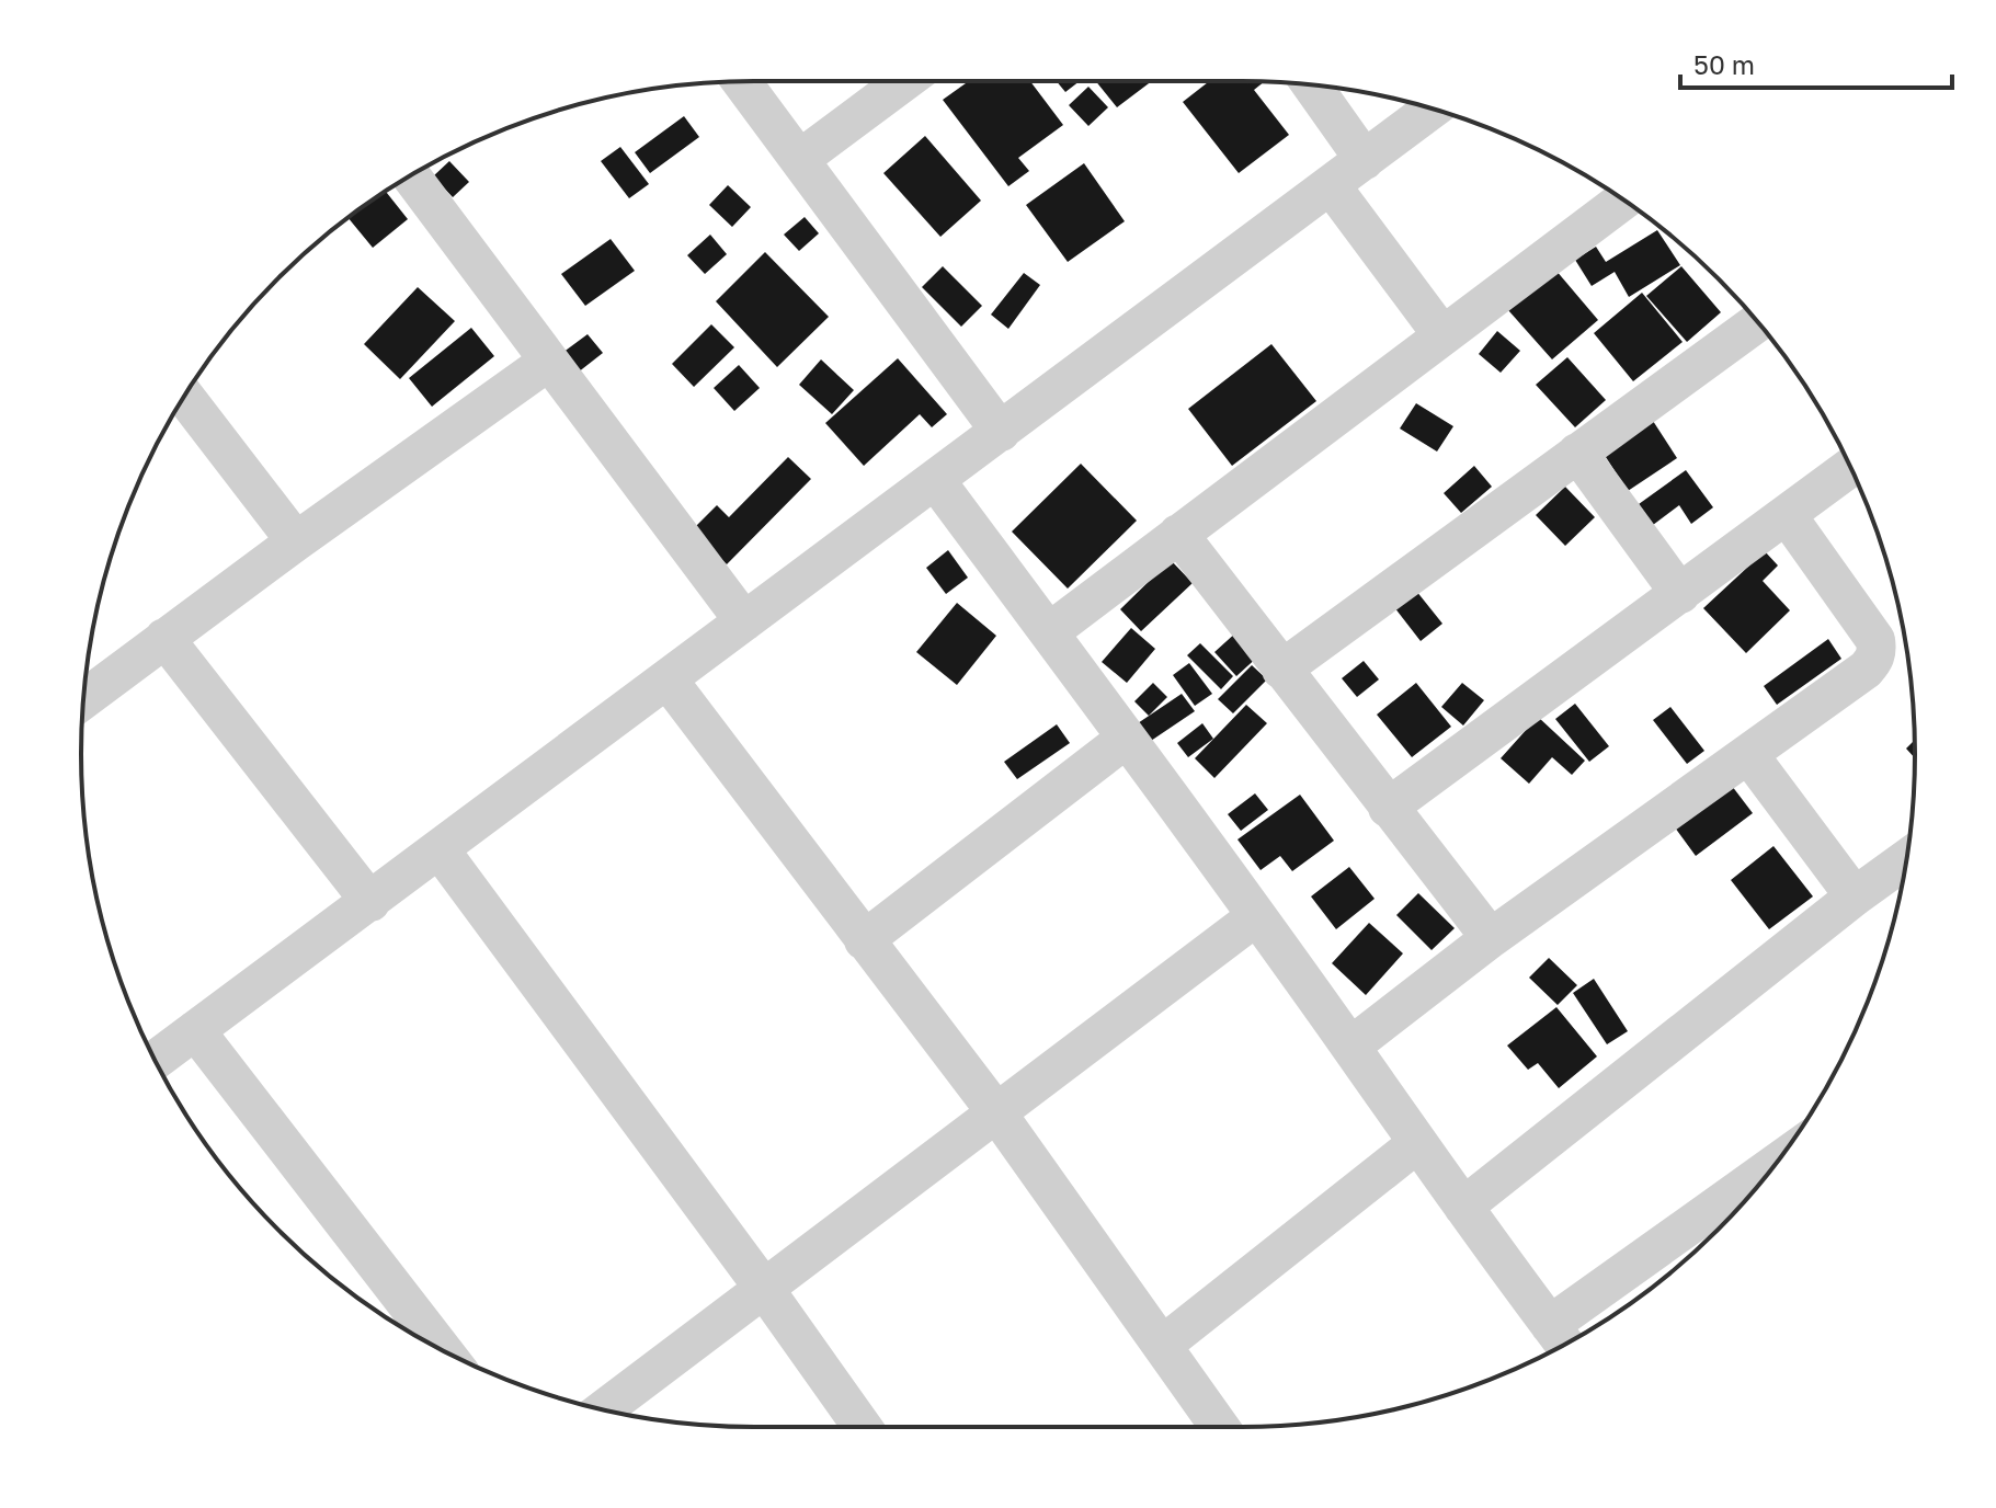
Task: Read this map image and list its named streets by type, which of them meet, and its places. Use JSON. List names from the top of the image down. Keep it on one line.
{"scale_bar":"50 m"}
